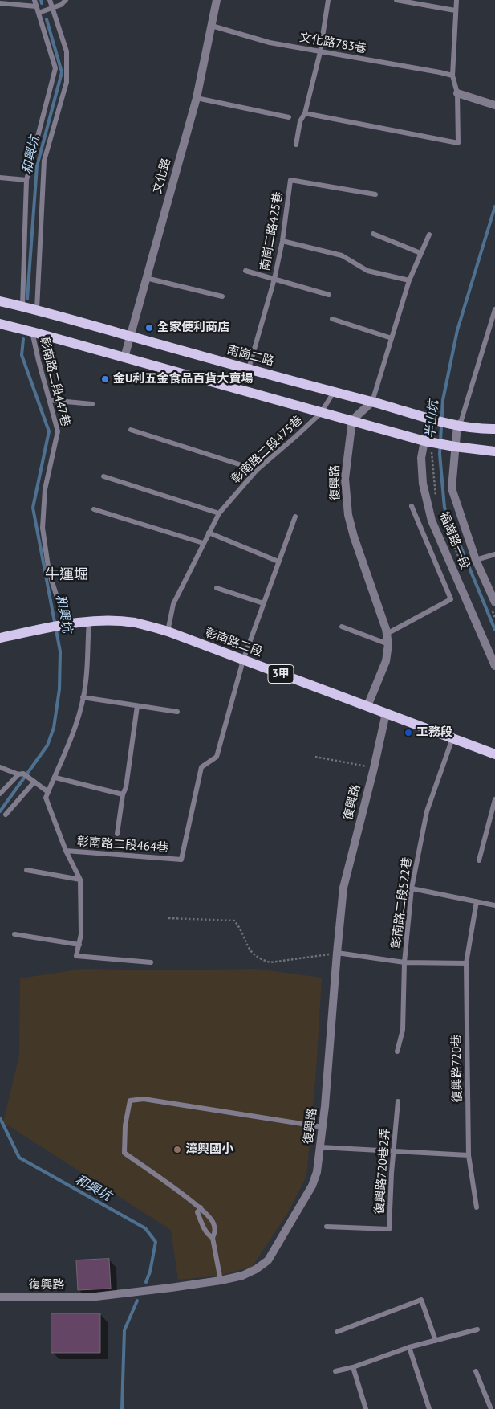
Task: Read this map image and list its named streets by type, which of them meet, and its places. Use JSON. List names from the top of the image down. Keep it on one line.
{"streets":{"main road":["南崗二路","彰南路二段","3甲"],"street":["文化路","復興路","福崗路一段"],"lane":["文化路783巷","南崗二路425巷","彰南路二段447巷","彰南路二段475巷","彰南路二段464巷","彰南路二段522巷","復興路720巷","復興路720巷2弄"]},"crossings":[["文化路783巷","文化路"],["文化路","南崗二路"],["南崗二路425巷","南崗二路"],["南崗二路","彰南路二段475巷"],["南崗二路","福崗路一段"],["彰南路二段447巷","彰南路二段"],["彰南路二段475巷","彰南路二段"],["復興路","彰南路二段"],["彰南路二段","彰南路二段464巷"],["彰南路二段","彰南路二段522巷"]],"districts":["牛運堀"],"water":["和興坑","半山坑"],"places":["全家便利商店","金U利五金食品百貨大賣場","工務段","漳興國小"]}
